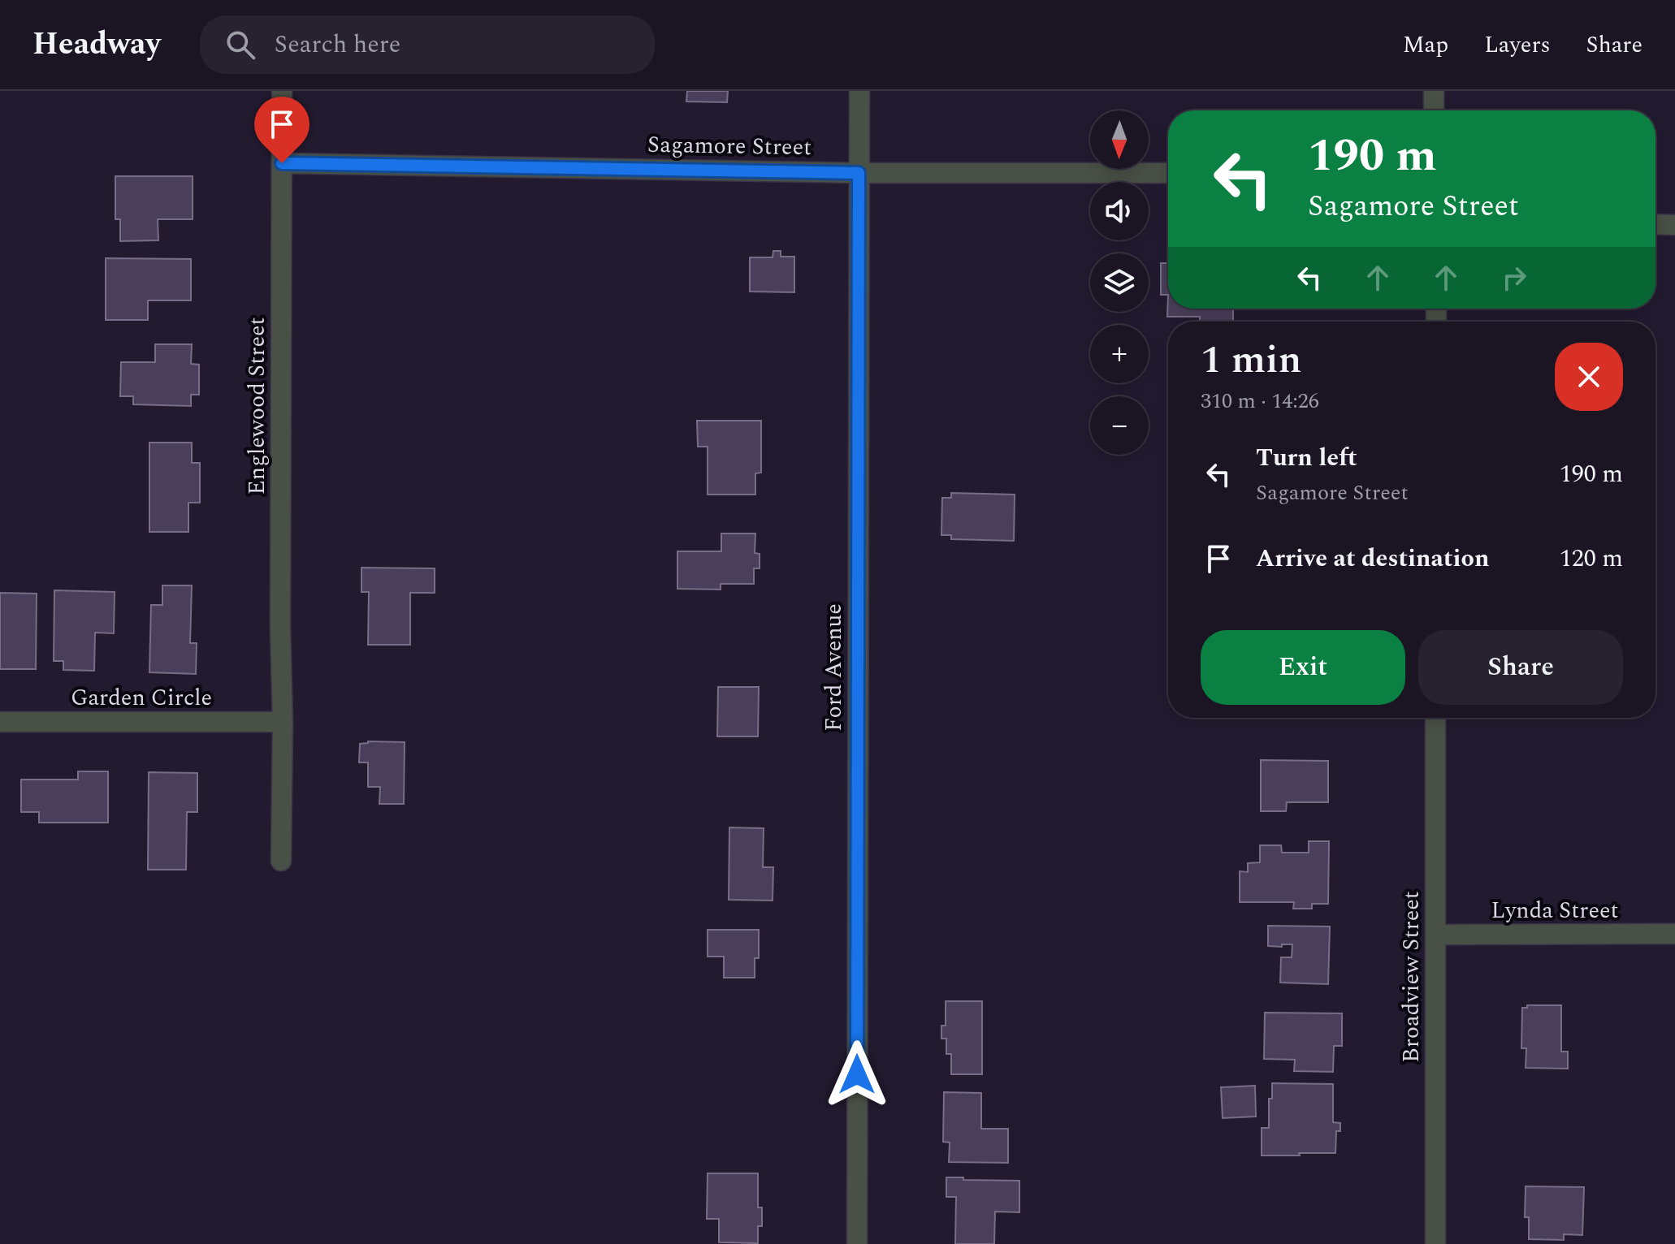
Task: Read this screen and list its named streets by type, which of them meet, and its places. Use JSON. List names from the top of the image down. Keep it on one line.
{"streets":{"street":["Sagamore Street","Englewood Street","Ford Avenue","Garden Circle","Lynda Street","Broadview Street"]},"crossings":[["Sagamore Street","Englewood Street"],["Sagamore Street","Ford Avenue"],["Englewood Street","Garden Circle"],["Lynda Street","Broadview Street"]],"north":"bottom","page":{"header":"Headway","search":"Search here","nav":["Map","Layers","Share"],"map_buttons":["+","−"],"turn":["190 m","Sagamore Street"],"heading":["1 min","310 m · 14:26"],"list":[{"name":"Turn left","note":"Sagamore Street","value":"190 m"},{"name":"Arrive at destination","value":"120 m"}],"buttons":["Exit","Share"]}}
